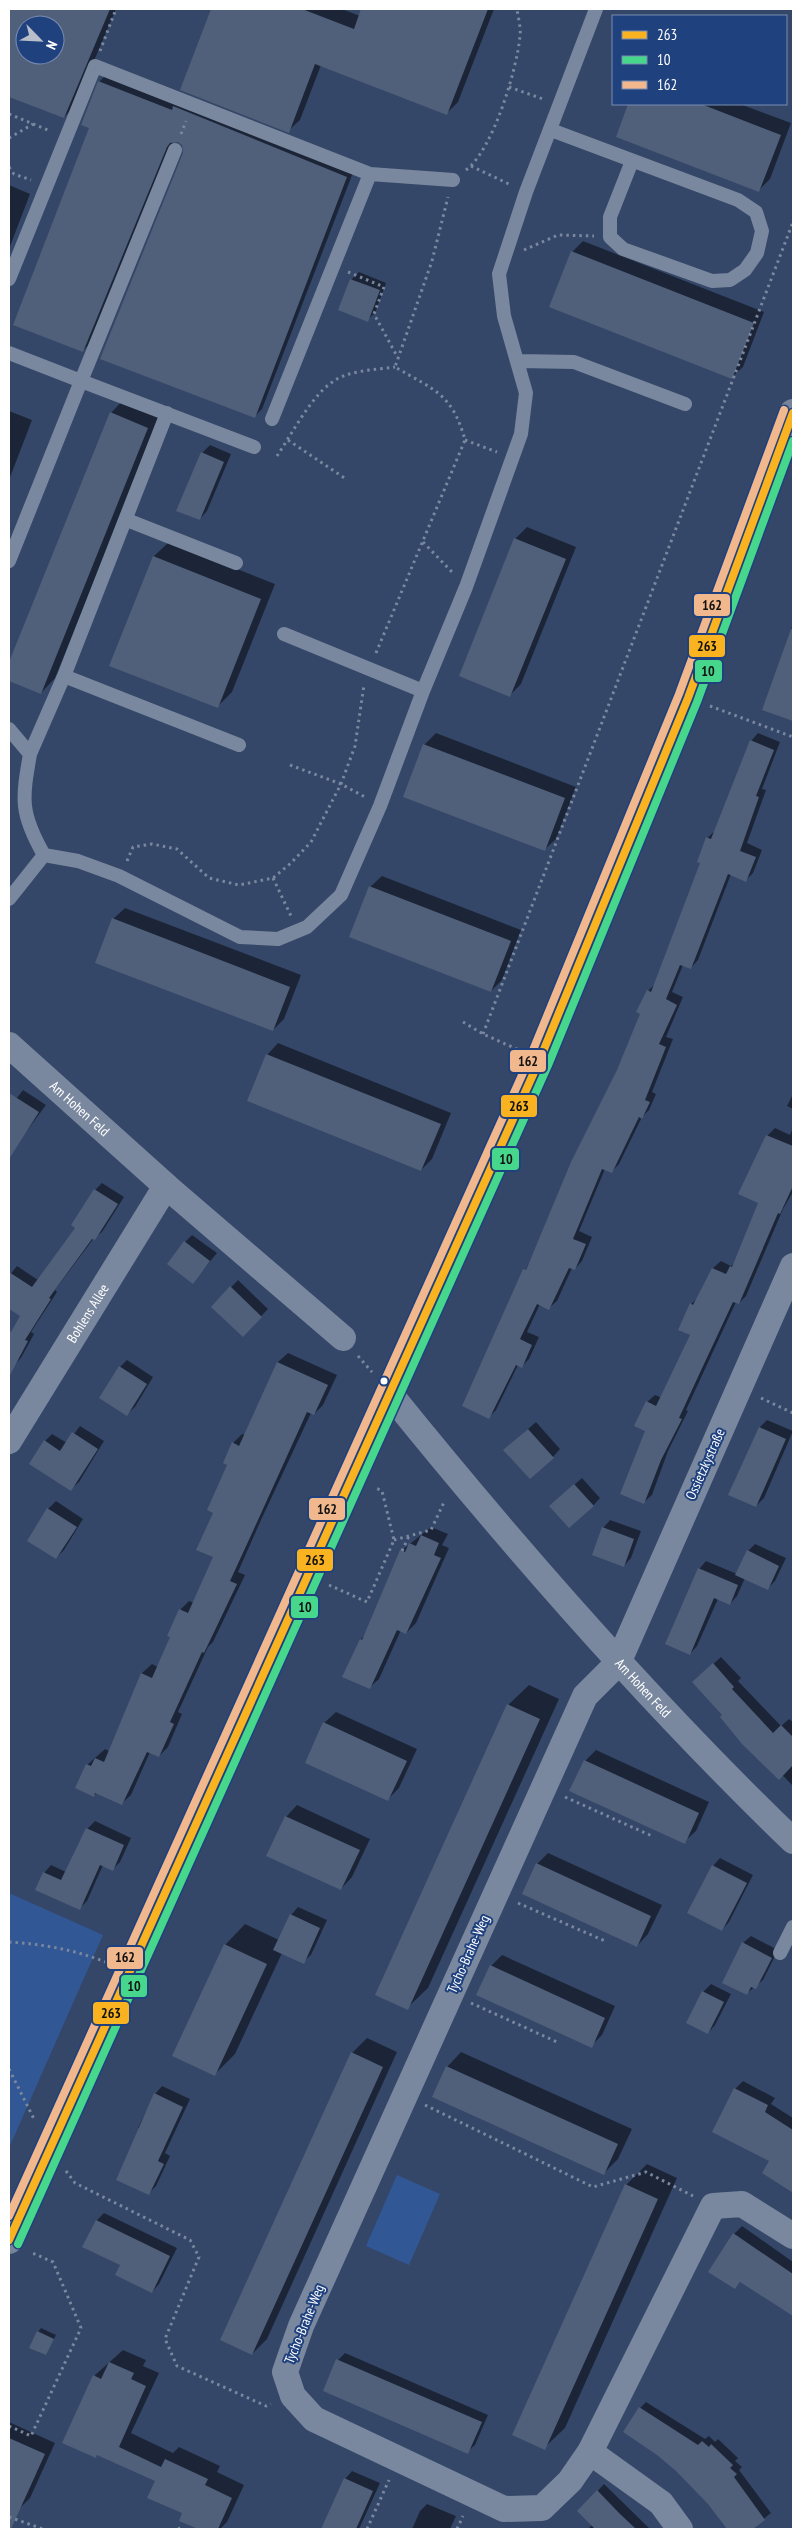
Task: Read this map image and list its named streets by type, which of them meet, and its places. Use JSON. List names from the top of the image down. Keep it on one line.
{"streets":{"street":["Am Hohen Feld","Bohlens Allee","Ossietzkystraße","Tycho-Brahe-Weg"]},"crossings":[["Am Hohen Feld","Bohlens Allee"],["Am Hohen Feld","Ossietzkystraße"],["Am Hohen Feld","Tycho-Brahe-Weg"],["Ossietzkystraße","Tycho-Brahe-Weg"]],"lines":["transit line 162","transit line 263","transit line 10"],"legend":["263","10","162"],"north":"bottom right"}
